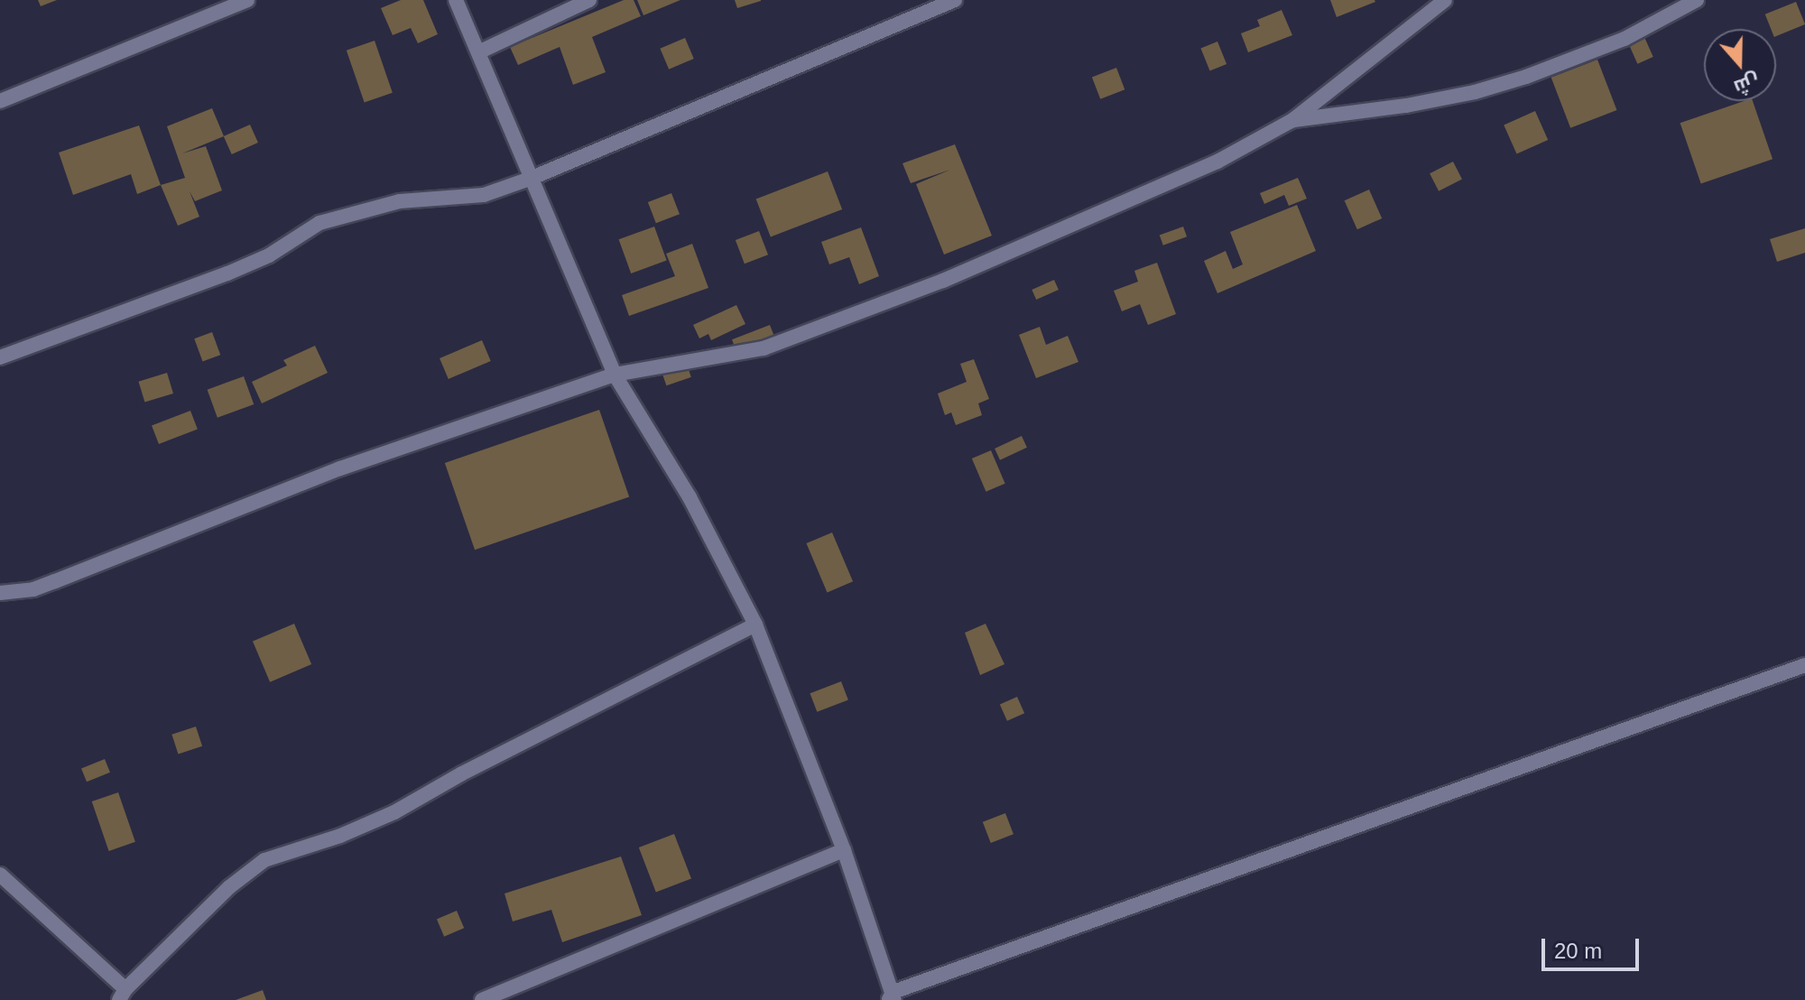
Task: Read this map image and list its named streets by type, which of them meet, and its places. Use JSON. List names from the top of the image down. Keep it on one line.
{"scale_bar":"20 m","north":"bottom"}
